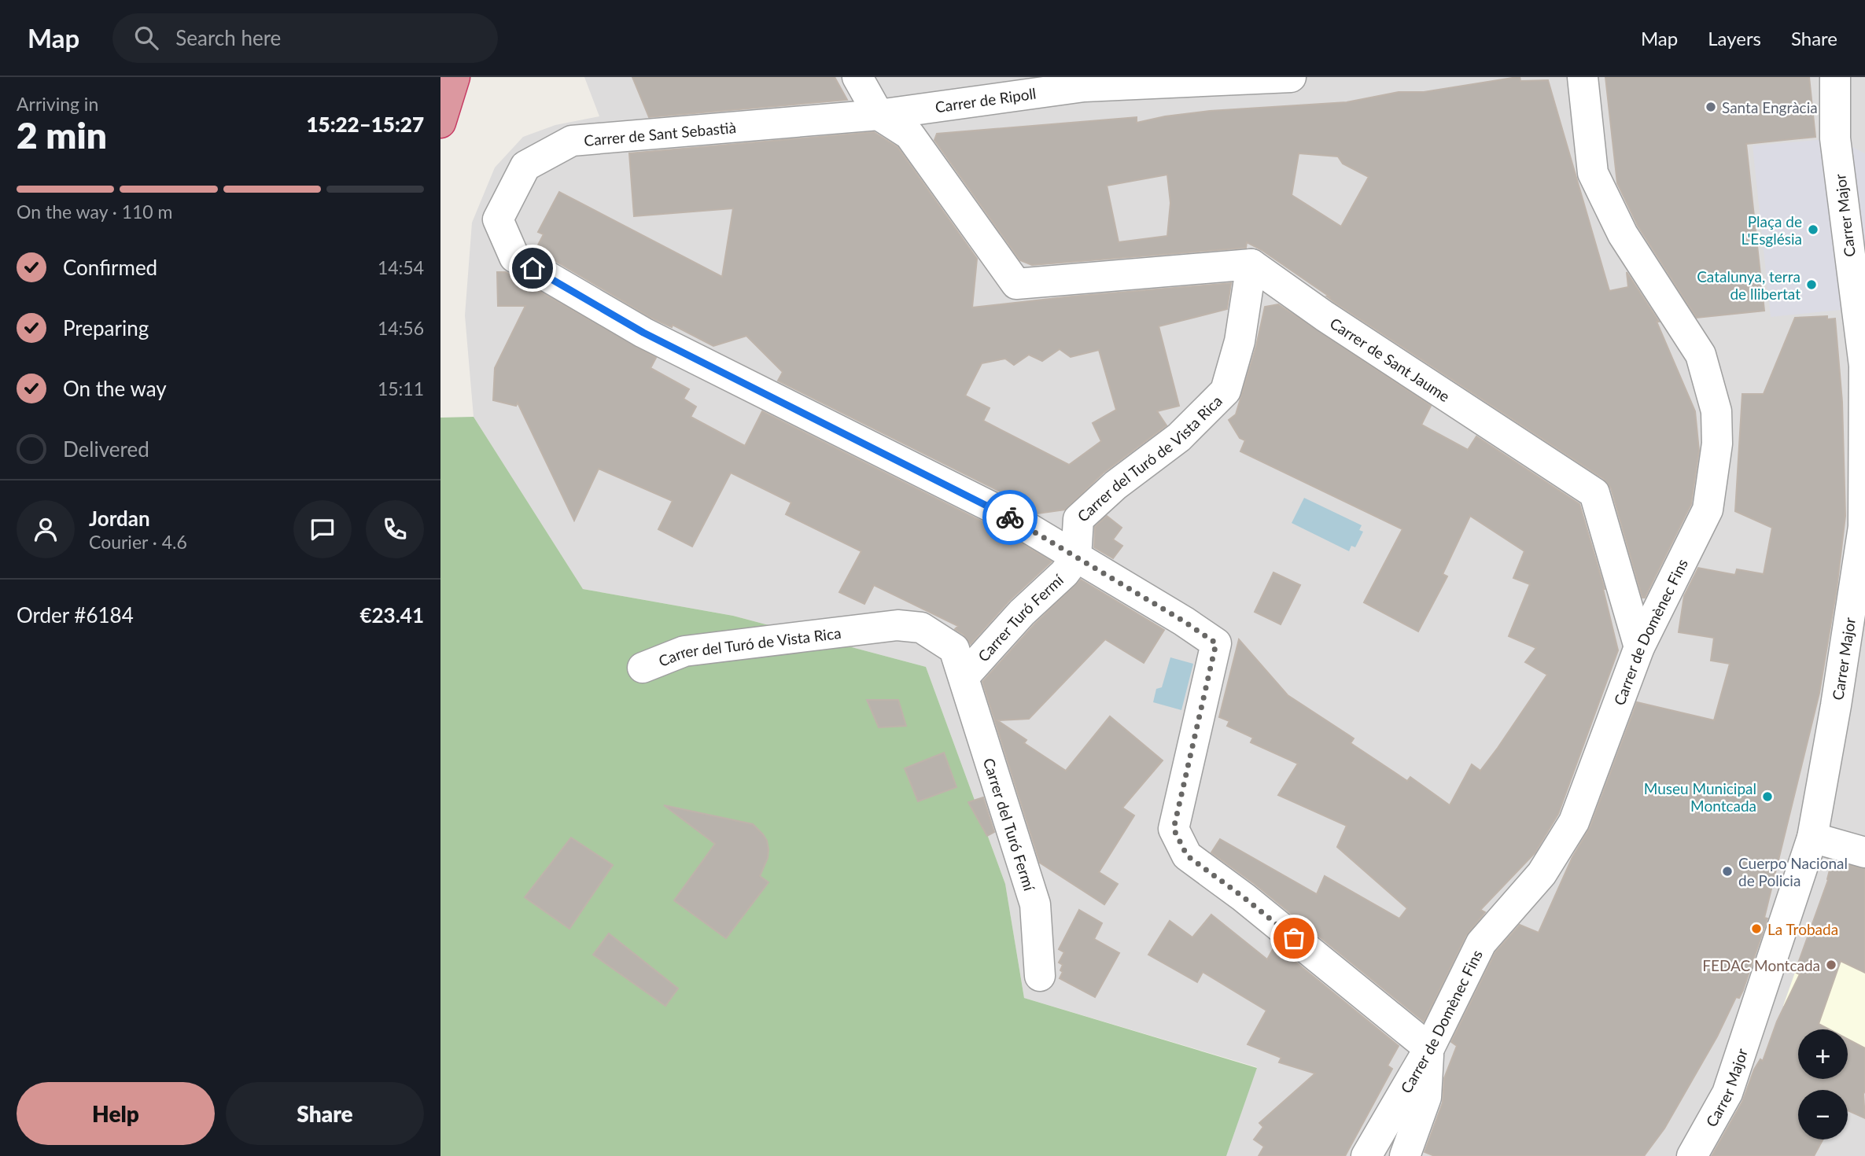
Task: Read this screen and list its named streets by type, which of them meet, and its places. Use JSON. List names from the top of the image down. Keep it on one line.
{"streets":{"street":["Carrer de Ripoll","Carrer de Sant Sebastià","Carrer Major","Carrer de Sant Jaume","Carrer del Turó de Vista Rica","Carrer Turó Fermí","Carrer de Domènec Fins","Carrer del Turó Fermí"]},"crossings":[["Carrer de Ripoll","Carrer de Sant Sebastià"],["Carrer de Sant Sebastià","Carrer del Turó de Vista Rica"],["Carrer de Sant Sebastià","Carrer Turó Fermí"],["Carrer de Sant Sebastià","Carrer de Domènec Fins"],["Carrer de Sant Jaume","Carrer del Turó de Vista Rica"],["Carrer de Sant Jaume","Carrer de Domènec Fins"],["Carrer del Turó de Vista Rica","Carrer Turó Fermí"],["Carrer del Turó de Vista Rica","Carrer del Turó Fermí"],["Carrer Turó Fermí","Carrer del Turó Fermí"]],"places":["Santa Engràcia","Plaça de L'Església","Catalunya, terra de llibertat","Museu Municipal Montcada","Cuerpo Nacional de Policia","La Trobada","FEDAC Montcada"],"page":{"header":"Map","search":"Search here","nav":["Map","Layers","Share"],"heading":["2 min","Arriving in","15:22–15:27"],"panel":["Jordan","Courier · 4.6","Order #6184","€23.41"],"bar":"On the way · 110 m","list":[["Confirmed","14:54"],["Preparing","14:56"],["On the way","15:11"],"Delivered"],"map_buttons":["+","−"],"buttons":["Help","Share"]}}
